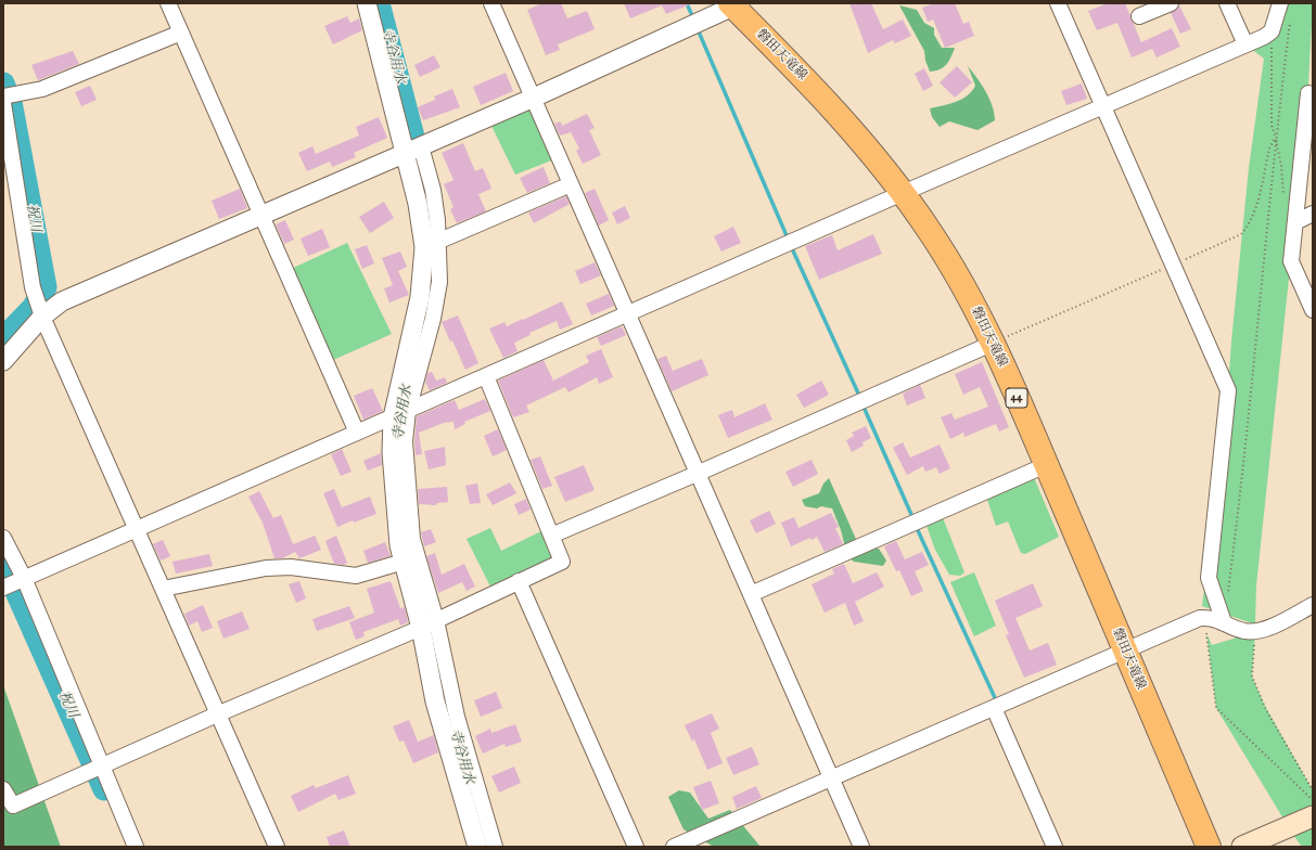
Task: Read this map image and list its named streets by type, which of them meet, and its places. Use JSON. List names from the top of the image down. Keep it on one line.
{"streets":{"main road":["磐田天竜線","44"]},"water":["寺谷用水","祝川"]}
